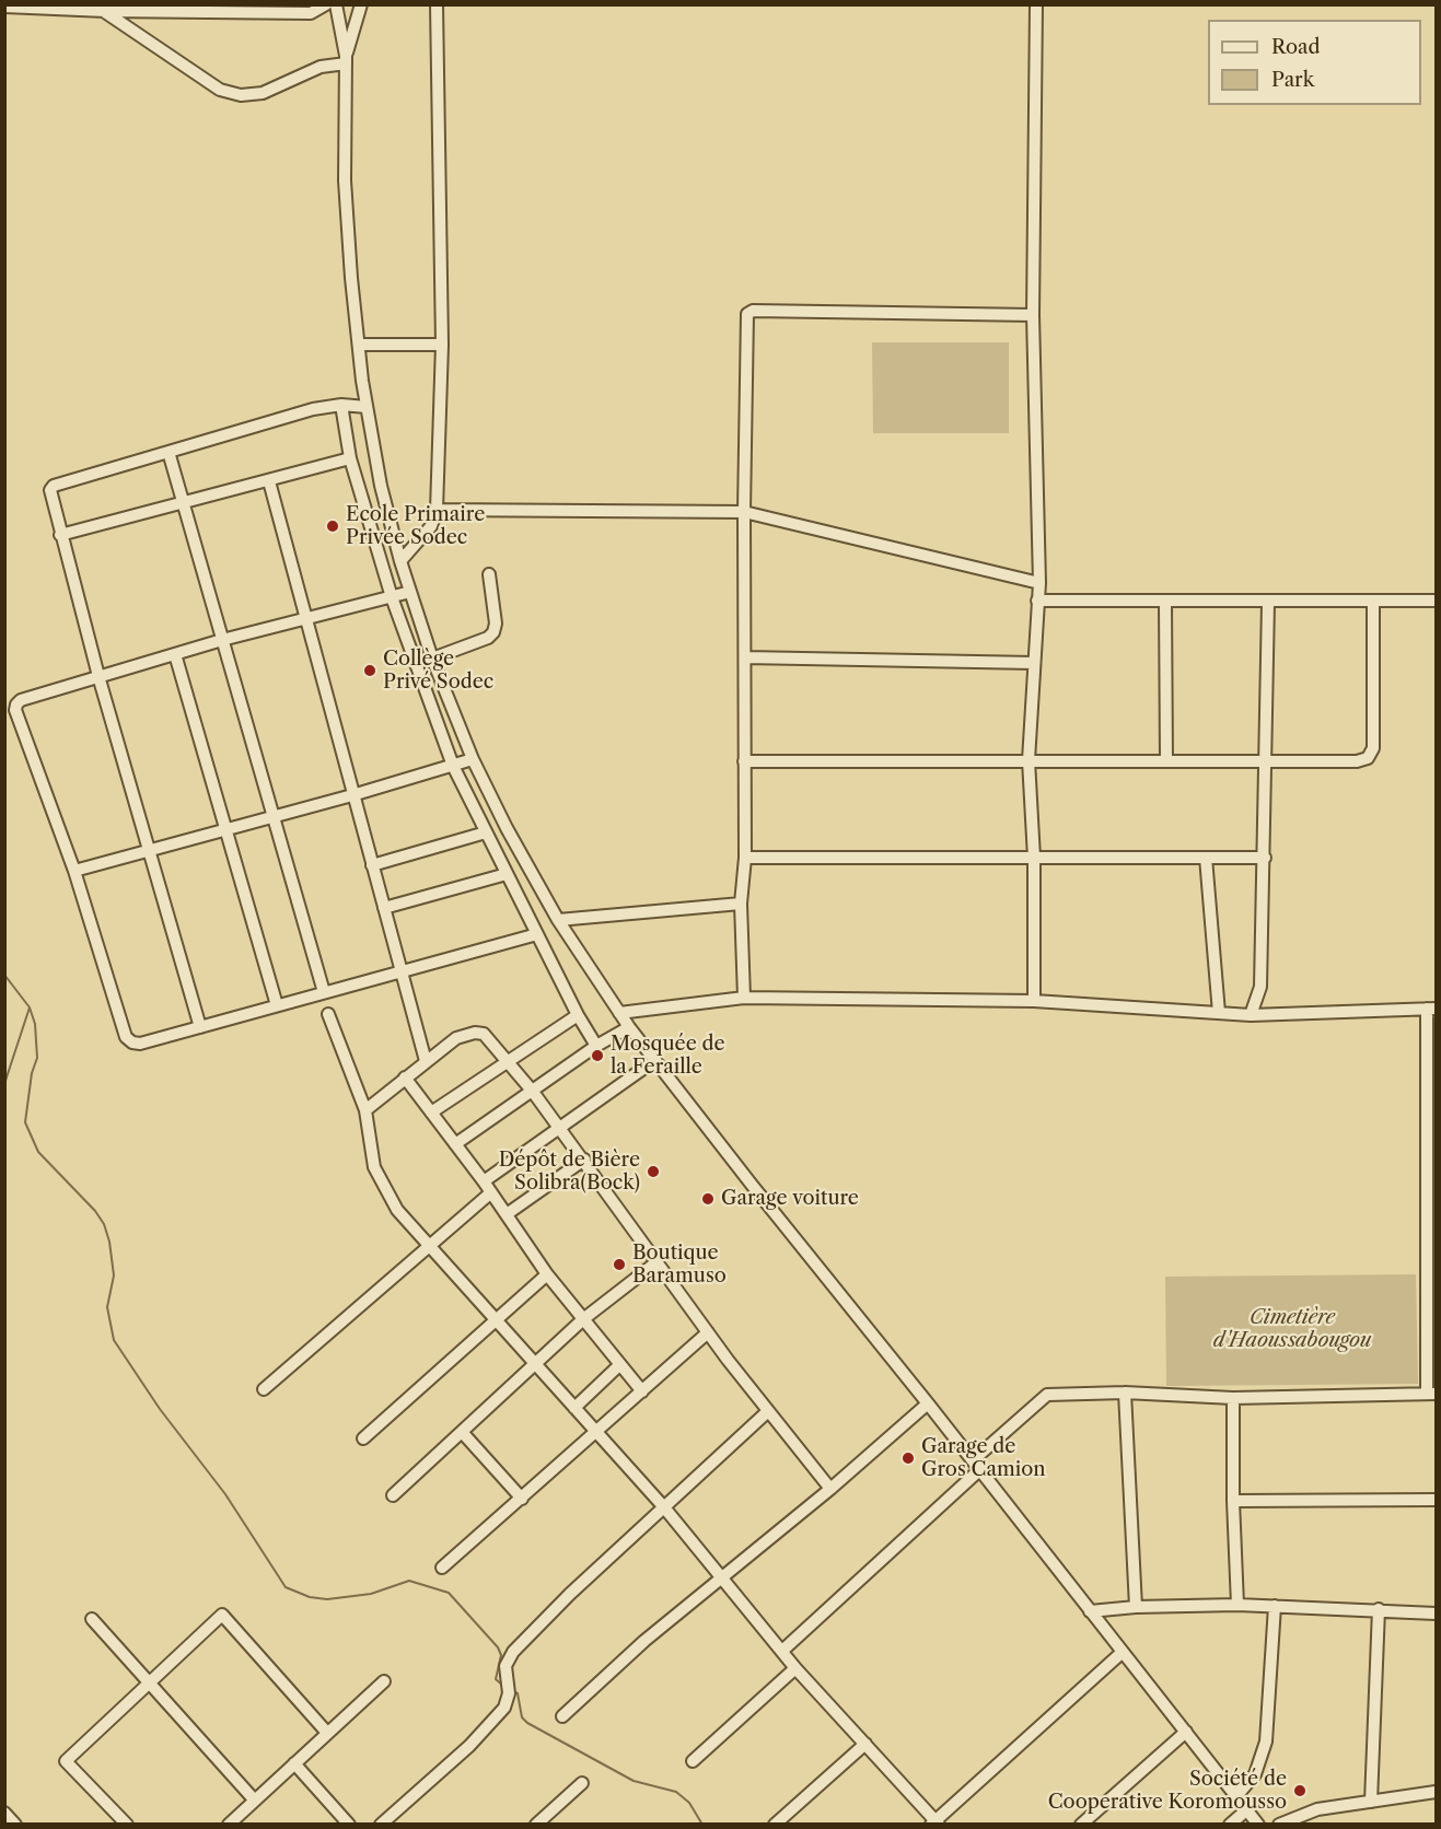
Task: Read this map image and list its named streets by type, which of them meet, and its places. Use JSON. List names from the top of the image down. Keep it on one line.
{"parks":["Cimetière d'Haoussabougou"],"places":["Ecole Primaire Privée Sodec","Collège Privé Sodec","Mosquée de la Feraille","Dépôt de Bière Solibra(Bock)","Garage voiture","Boutique Baramuso","Garage de Gros Camion","Société de Cooperative Koromousso"],"legend":["Road","Park"]}
